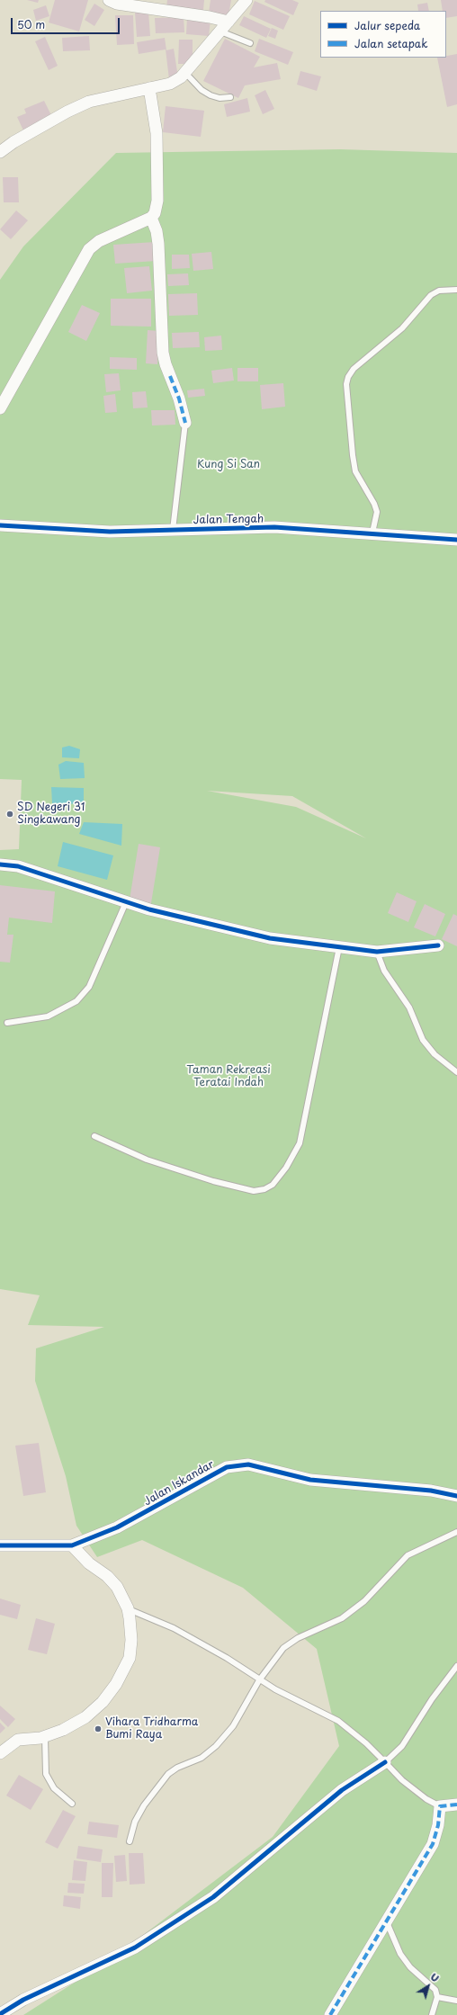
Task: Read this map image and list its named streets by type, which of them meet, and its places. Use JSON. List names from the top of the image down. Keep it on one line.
{"streets":{"street":["Jalan Tengah","Jalan Iskandar"]},"parks":["Kung Si San","Taman Rekreasi Teratai Indah"],"places":["SD Negeri 31 Singkawang","Vihara Tridharma Bumi Raya"],"legend":["Jalur sepeda","Jalan setapak"],"scale_bar":"50 m","north":"top right"}
